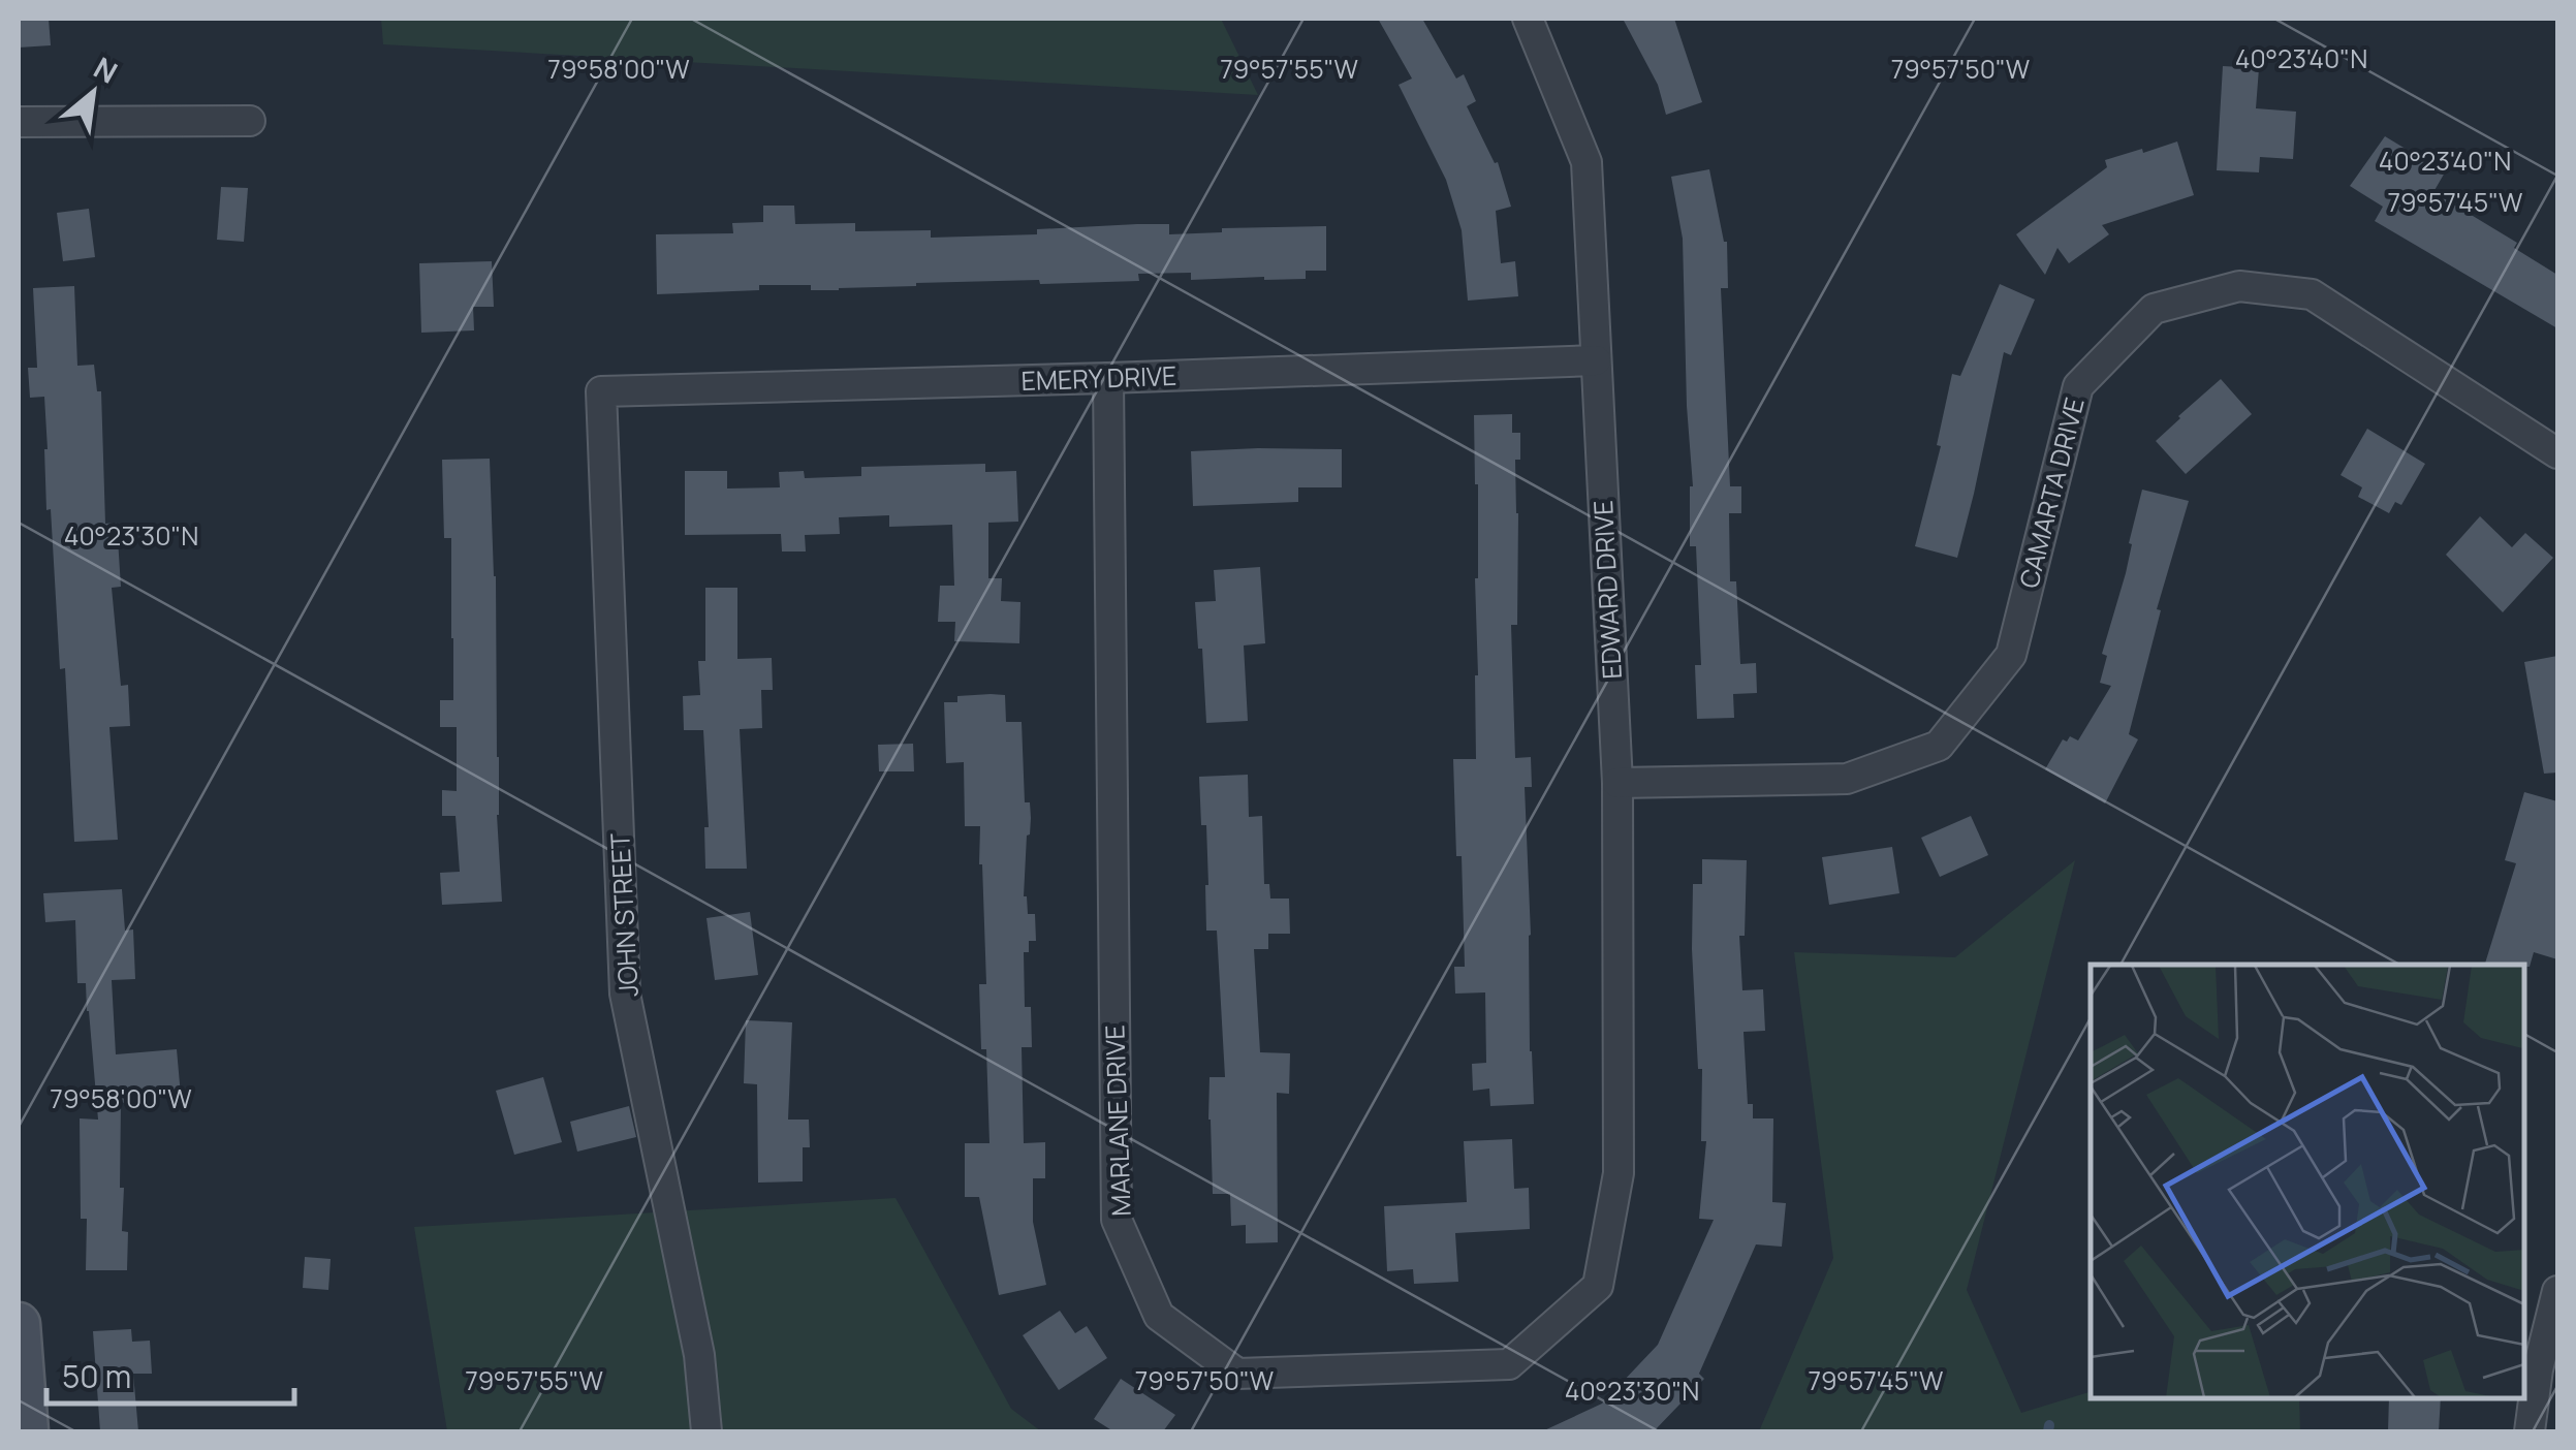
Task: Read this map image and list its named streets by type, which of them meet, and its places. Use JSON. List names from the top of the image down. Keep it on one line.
{"streets":{"street":["EMERY DRIVE","CAMARTA DRIVE","EDWARD DRIVE","JOHN STREET","MARLANE DRIVE"]},"crossings":[["EMERY DRIVE","EDWARD DRIVE"],["EMERY DRIVE","JOHN STREET"],["EMERY DRIVE","MARLANE DRIVE"],["CAMARTA DRIVE","EDWARD DRIVE"],["EDWARD DRIVE","MARLANE DRIVE"]],"scale_bar":"50 m","north":"top right","coordinates":["40°23'40\"N","79°58'00\"W","79°57'55\"W","79°57'50\"W","79°57'45\"W","40°23'30\"N"]}
